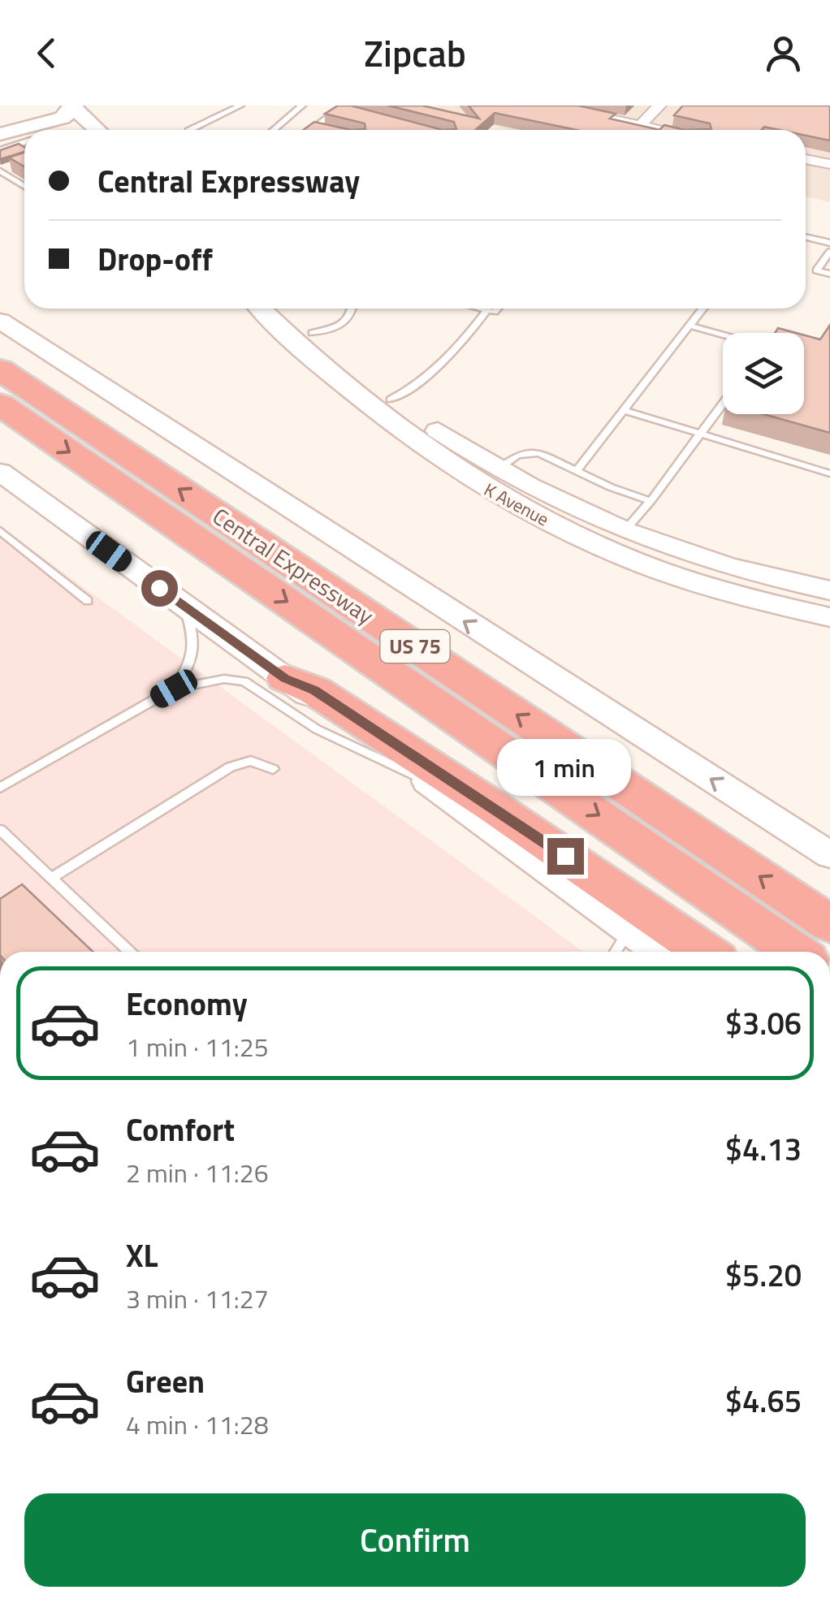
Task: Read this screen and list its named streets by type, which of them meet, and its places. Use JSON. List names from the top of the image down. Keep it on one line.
{"streets":{"highway":["Central Expressway","US 75"],"main road":["K Avenue"]},"page":{"header":"Zipcab","banner":["Central Expressway","Drop-off"],"bubble":"1 min","list":[{"name":"Economy","note":"1 min · 11:25","value":"$3.06"},{"name":"Comfort","note":"2 min · 11:26","value":"$4.13"},{"name":"XL","note":"3 min · 11:27","value":"$5.20"},{"name":"Green","note":"4 min · 11:28","value":"$4.65"}],"buttons":"Confirm"}}
